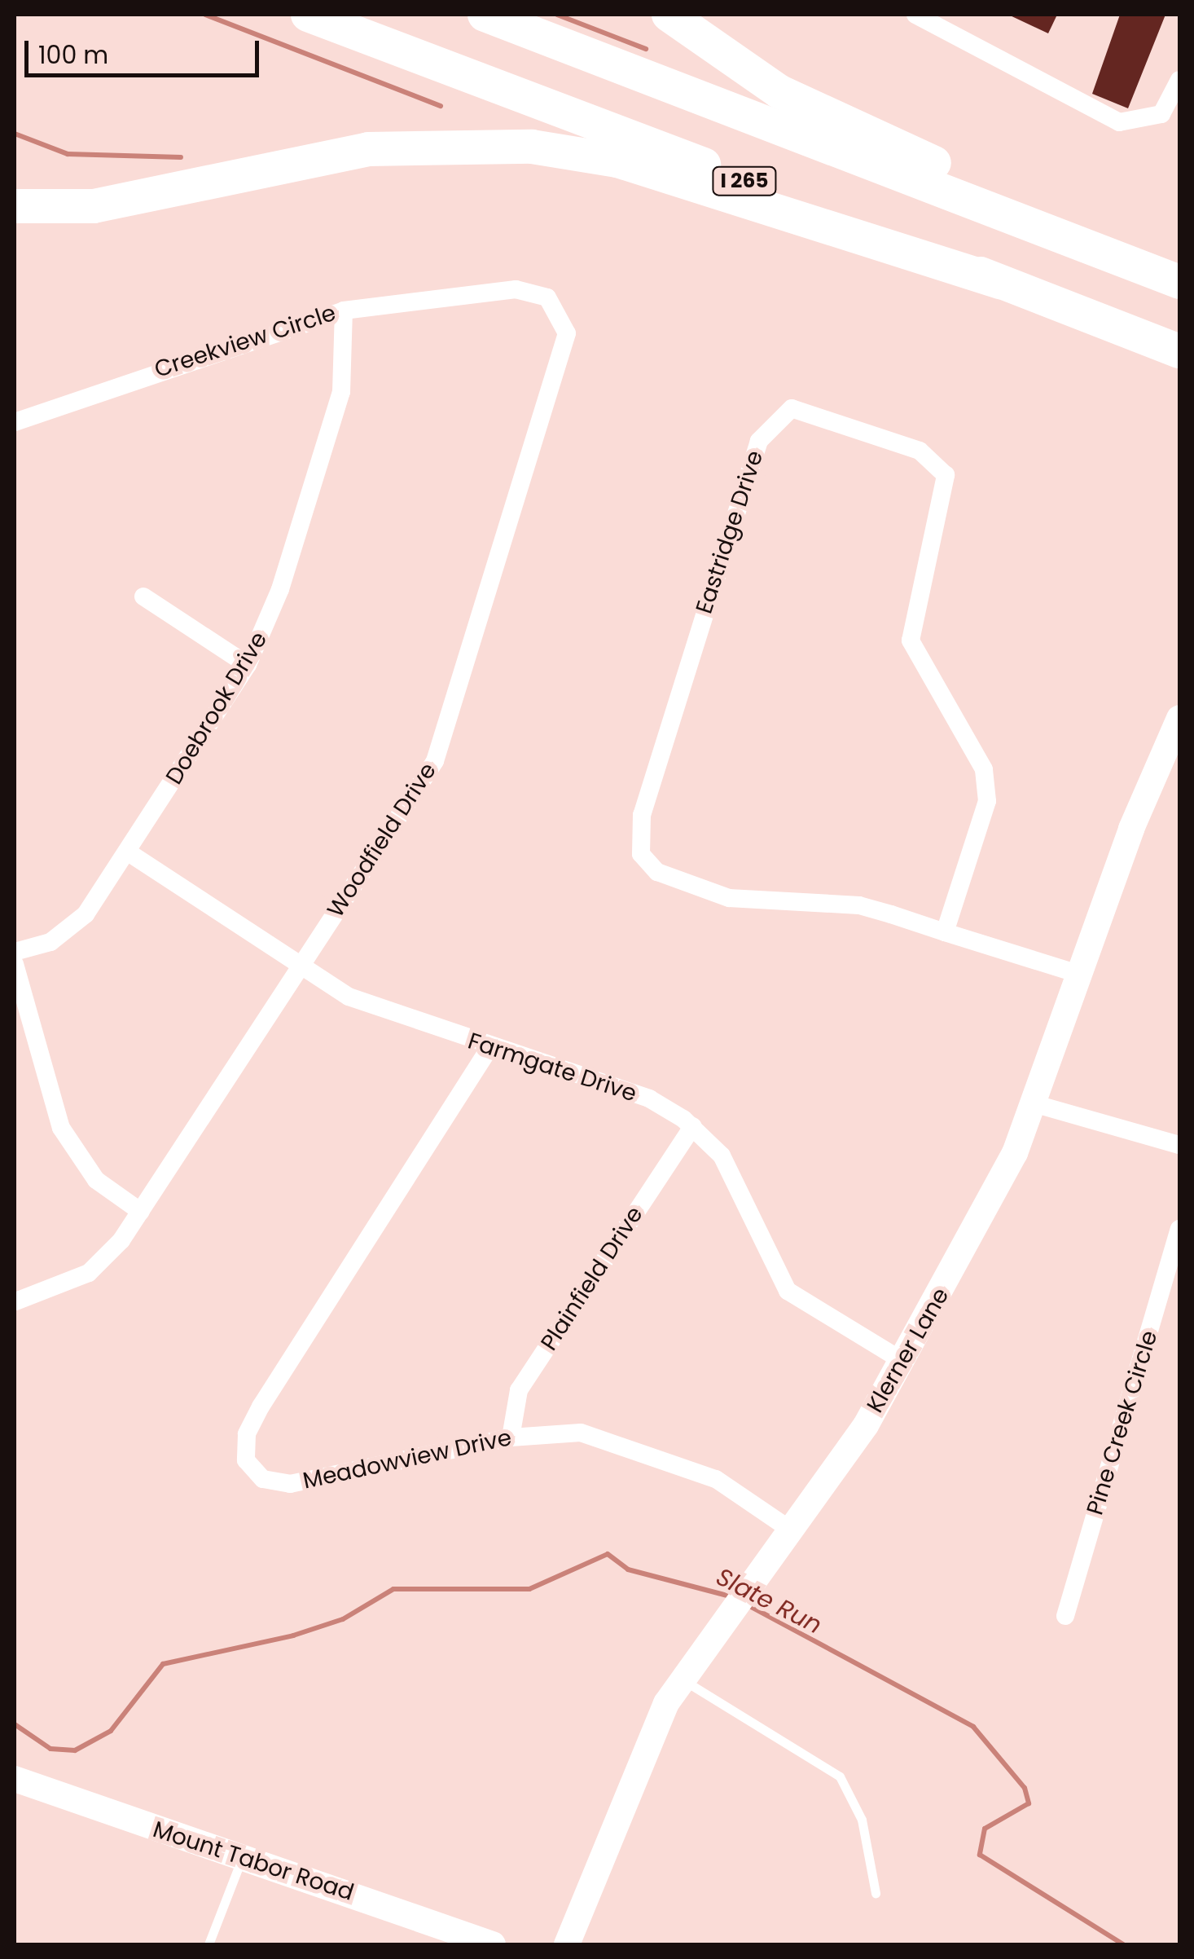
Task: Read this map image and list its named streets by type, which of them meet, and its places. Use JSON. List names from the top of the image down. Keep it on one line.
{"streets":{"highway":["I 265"],"street":["Creekview Circle","Eastridge Drive","Doebrook Drive","Woodfield Drive","Farmgate Drive","Plainfield Drive","Klerner Lane","Pine Creek Circle","Meadowview Drive","Mount Tabor Road"]},"crossings":[["Creekview Circle","Doebrook Drive"],["Creekview Circle","Woodfield Drive"],["Eastridge Drive","Klerner Lane"],["Doebrook Drive","Farmgate Drive"],["Woodfield Drive","Farmgate Drive"],["Farmgate Drive","Plainfield Drive"],["Farmgate Drive","Klerner Lane"],["Farmgate Drive","Meadowview Drive"],["Plainfield Drive","Meadowview Drive"],["Klerner Lane","Meadowview Drive"]],"water":["Slate Run"],"scale_bar":"100 m"}
